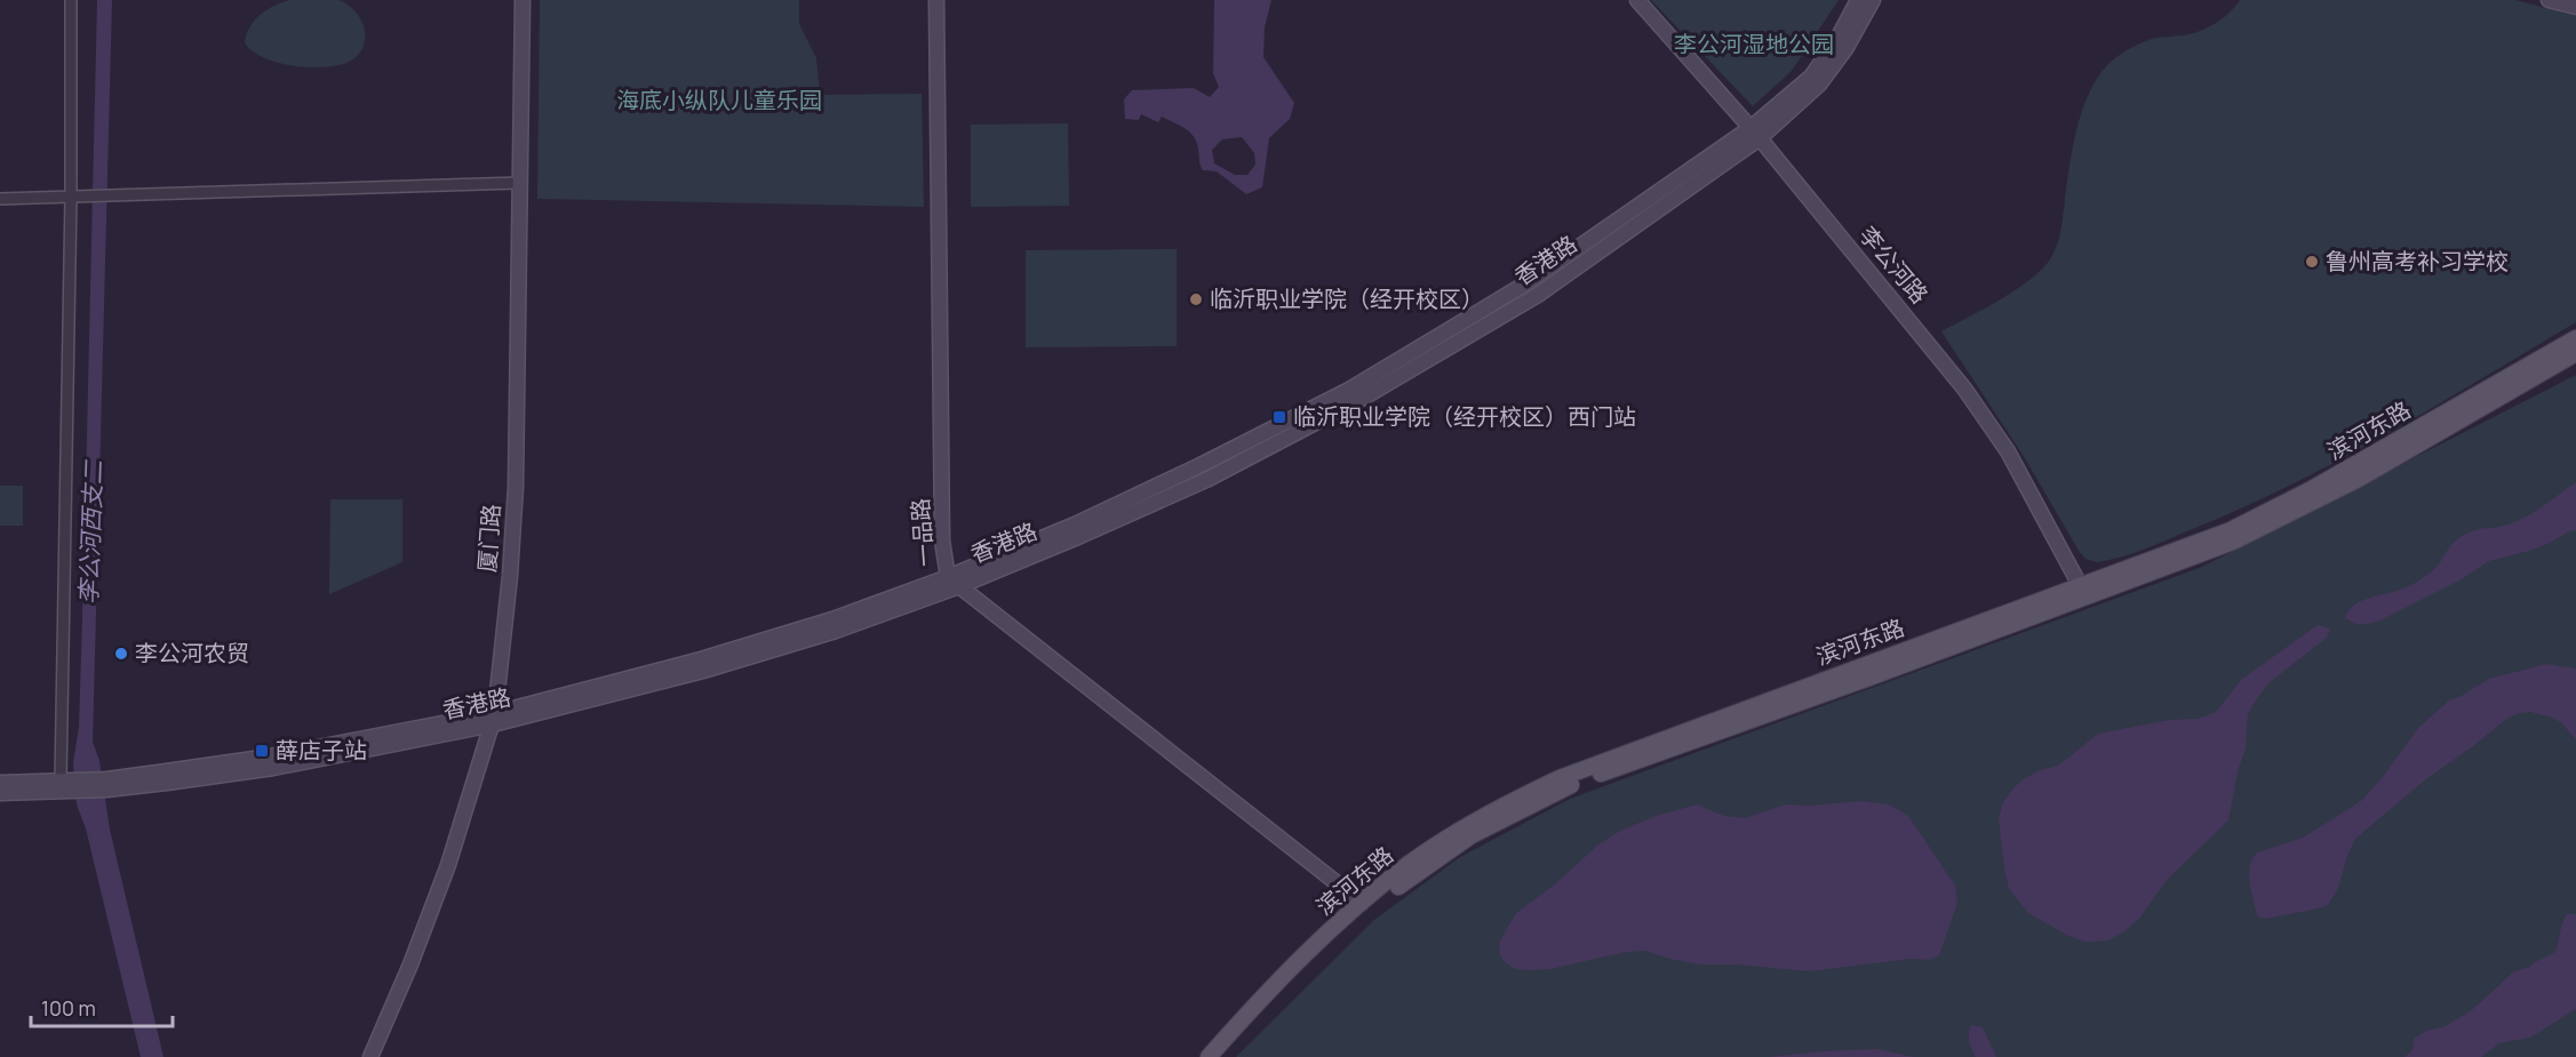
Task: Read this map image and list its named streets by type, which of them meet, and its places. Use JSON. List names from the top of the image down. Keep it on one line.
{"streets":{"main road":["滨河东路"],"street":["香港路","李公河路","一品路","厦门路"]},"crossings":[["香港路","李公河路"],["香港路","一品路"],["香港路","厦门路"],["李公河路","滨河东路"],["滨河东路","一品路"]],"water":["李公河西支二"],"parks":["李公河湿地公园","海底小纵队儿童乐园"],"places":{"other":["鲁州高考补习学校","临沂职业学院（经开校区）","李公河农贸"],"transit":["临沂职业学院（经开校区）西门站","薛店子站"]},"scale_bar":"100 m"}
